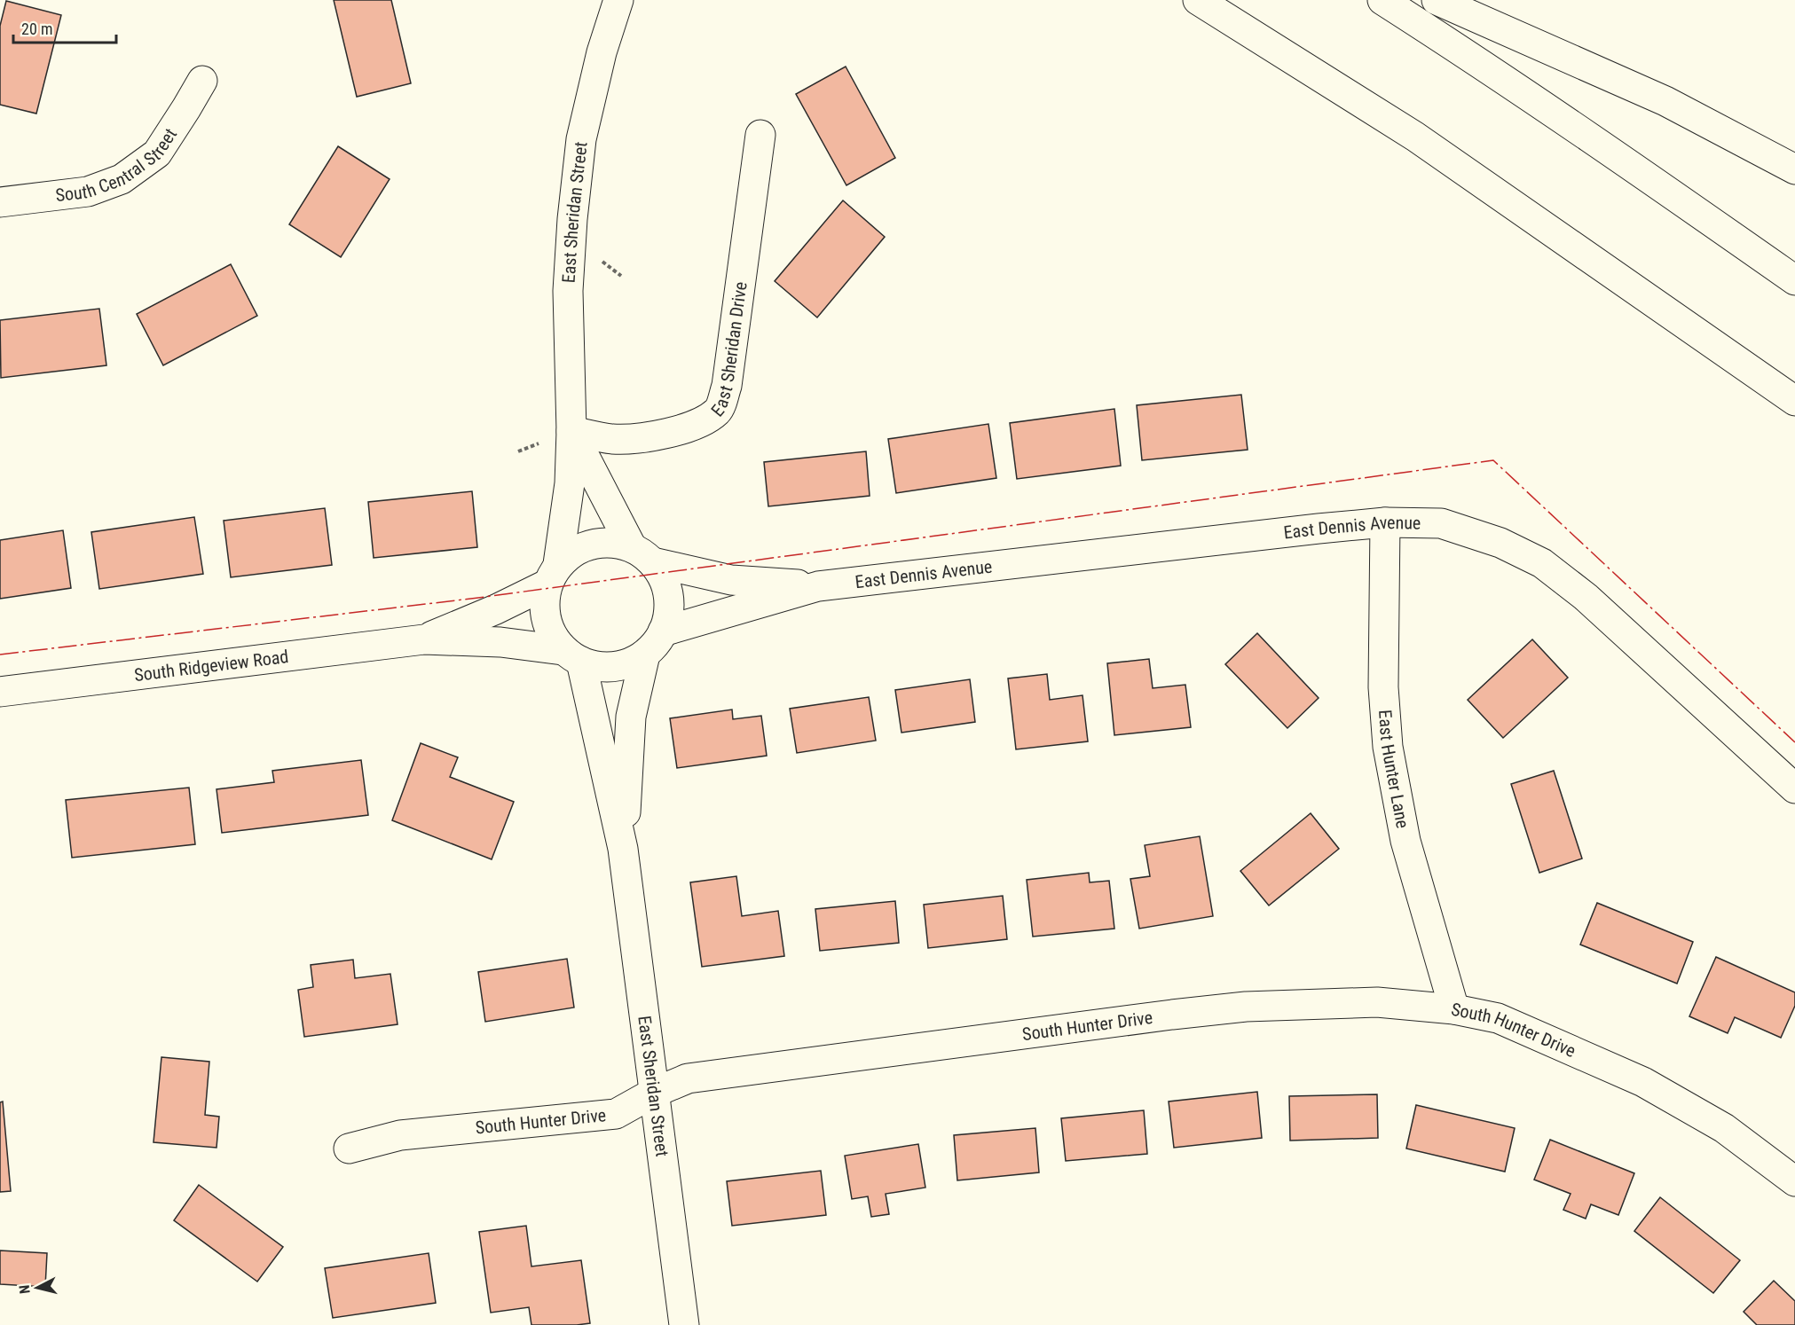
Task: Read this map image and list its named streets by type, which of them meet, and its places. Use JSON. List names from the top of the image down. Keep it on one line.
{"streets":{"main road":["South Central Street","East Sheridan Street","East Sheridan Drive","East Dennis Avenue","South Ridgeview Road","East Hunter Lane","South Hunter Drive"]},"crossings":[["East Sheridan Street","East Sheridan Drive"],["East Sheridan Street","East Dennis Avenue"],["East Sheridan Street","South Ridgeview Road"],["East Sheridan Street","South Hunter Drive"],["East Dennis Avenue","South Ridgeview Road"],["East Dennis Avenue","East Hunter Lane"],["East Hunter Lane","South Hunter Drive"]],"scale_bar":"20 m","north":"left"}
